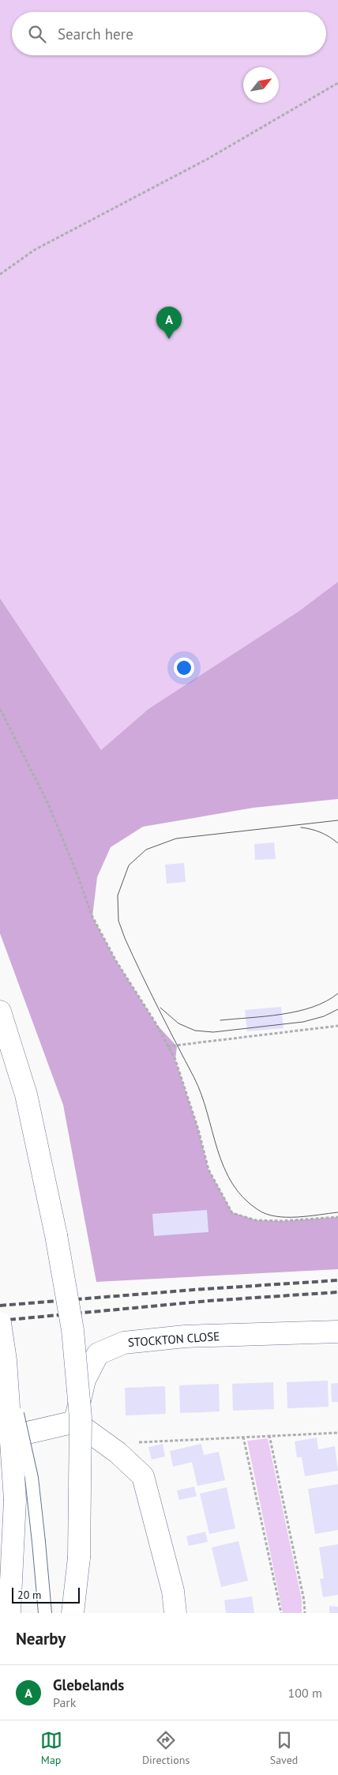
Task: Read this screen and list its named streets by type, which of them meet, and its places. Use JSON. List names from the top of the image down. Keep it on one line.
{"streets":{"main road":["STOCKTON CLOSE"]},"scale_bar":"20 m","north":"top right","page":{"search":"Search here","pins":"A","scale":"20 m","heading":"Nearby","list":[{"mark":"A","name":"Glebelands","note":"Park","value":"100 m"}],"nav":["Map","Directions","Saved"]}}
